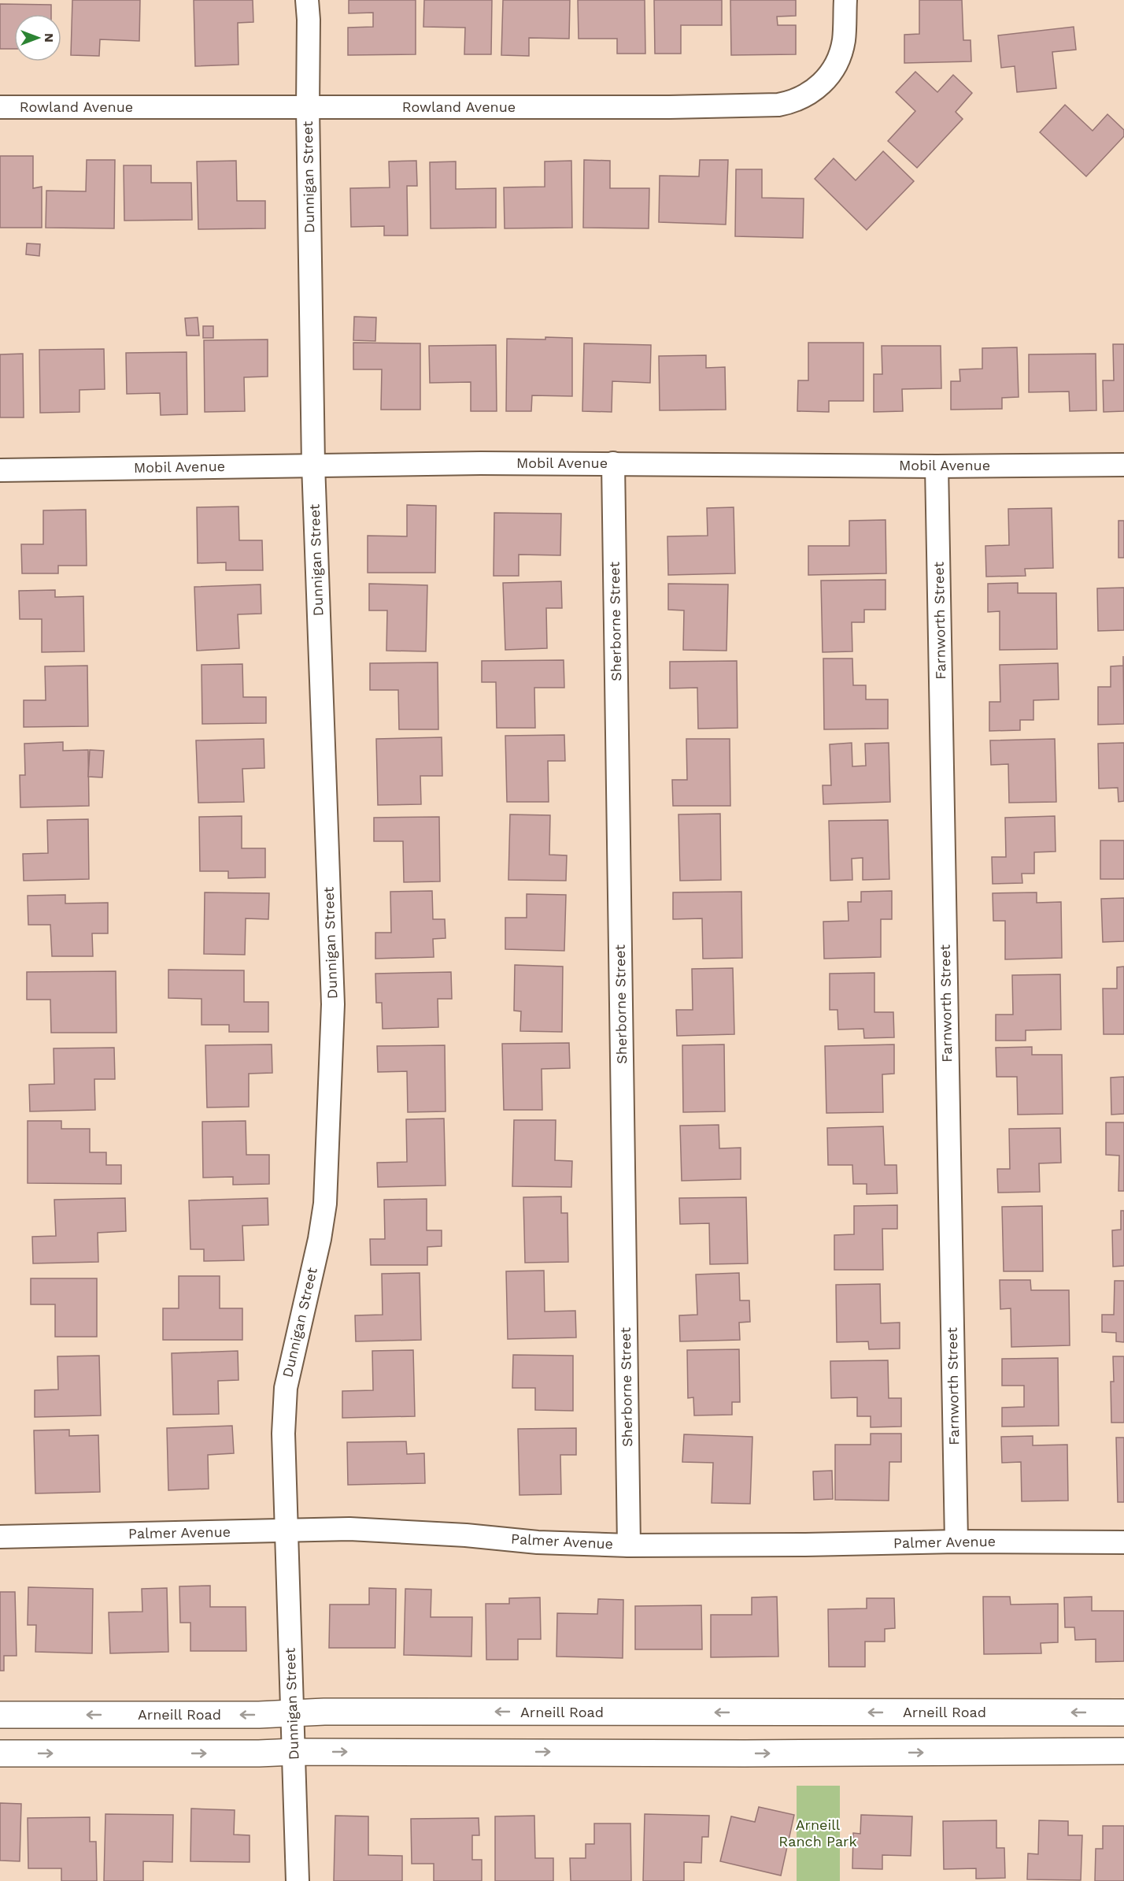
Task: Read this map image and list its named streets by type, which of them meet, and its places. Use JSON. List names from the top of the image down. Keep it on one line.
{"streets":{"main road":["Arneill Road"],"street":["Rowland Avenue","Dunnigan Street","Mobil Avenue","Farnworth Street","Sherborne Street","Palmer Avenue"]},"crossings":[["Rowland Avenue","Dunnigan Street"],["Dunnigan Street","Mobil Avenue"],["Dunnigan Street","Palmer Avenue"],["Dunnigan Street","Arneill Road"],["Mobil Avenue","Farnworth Street"],["Mobil Avenue","Sherborne Street"],["Farnworth Street","Palmer Avenue"],["Sherborne Street","Palmer Avenue"]],"parks":["Arneill Ranch Park"],"north":"right"}
